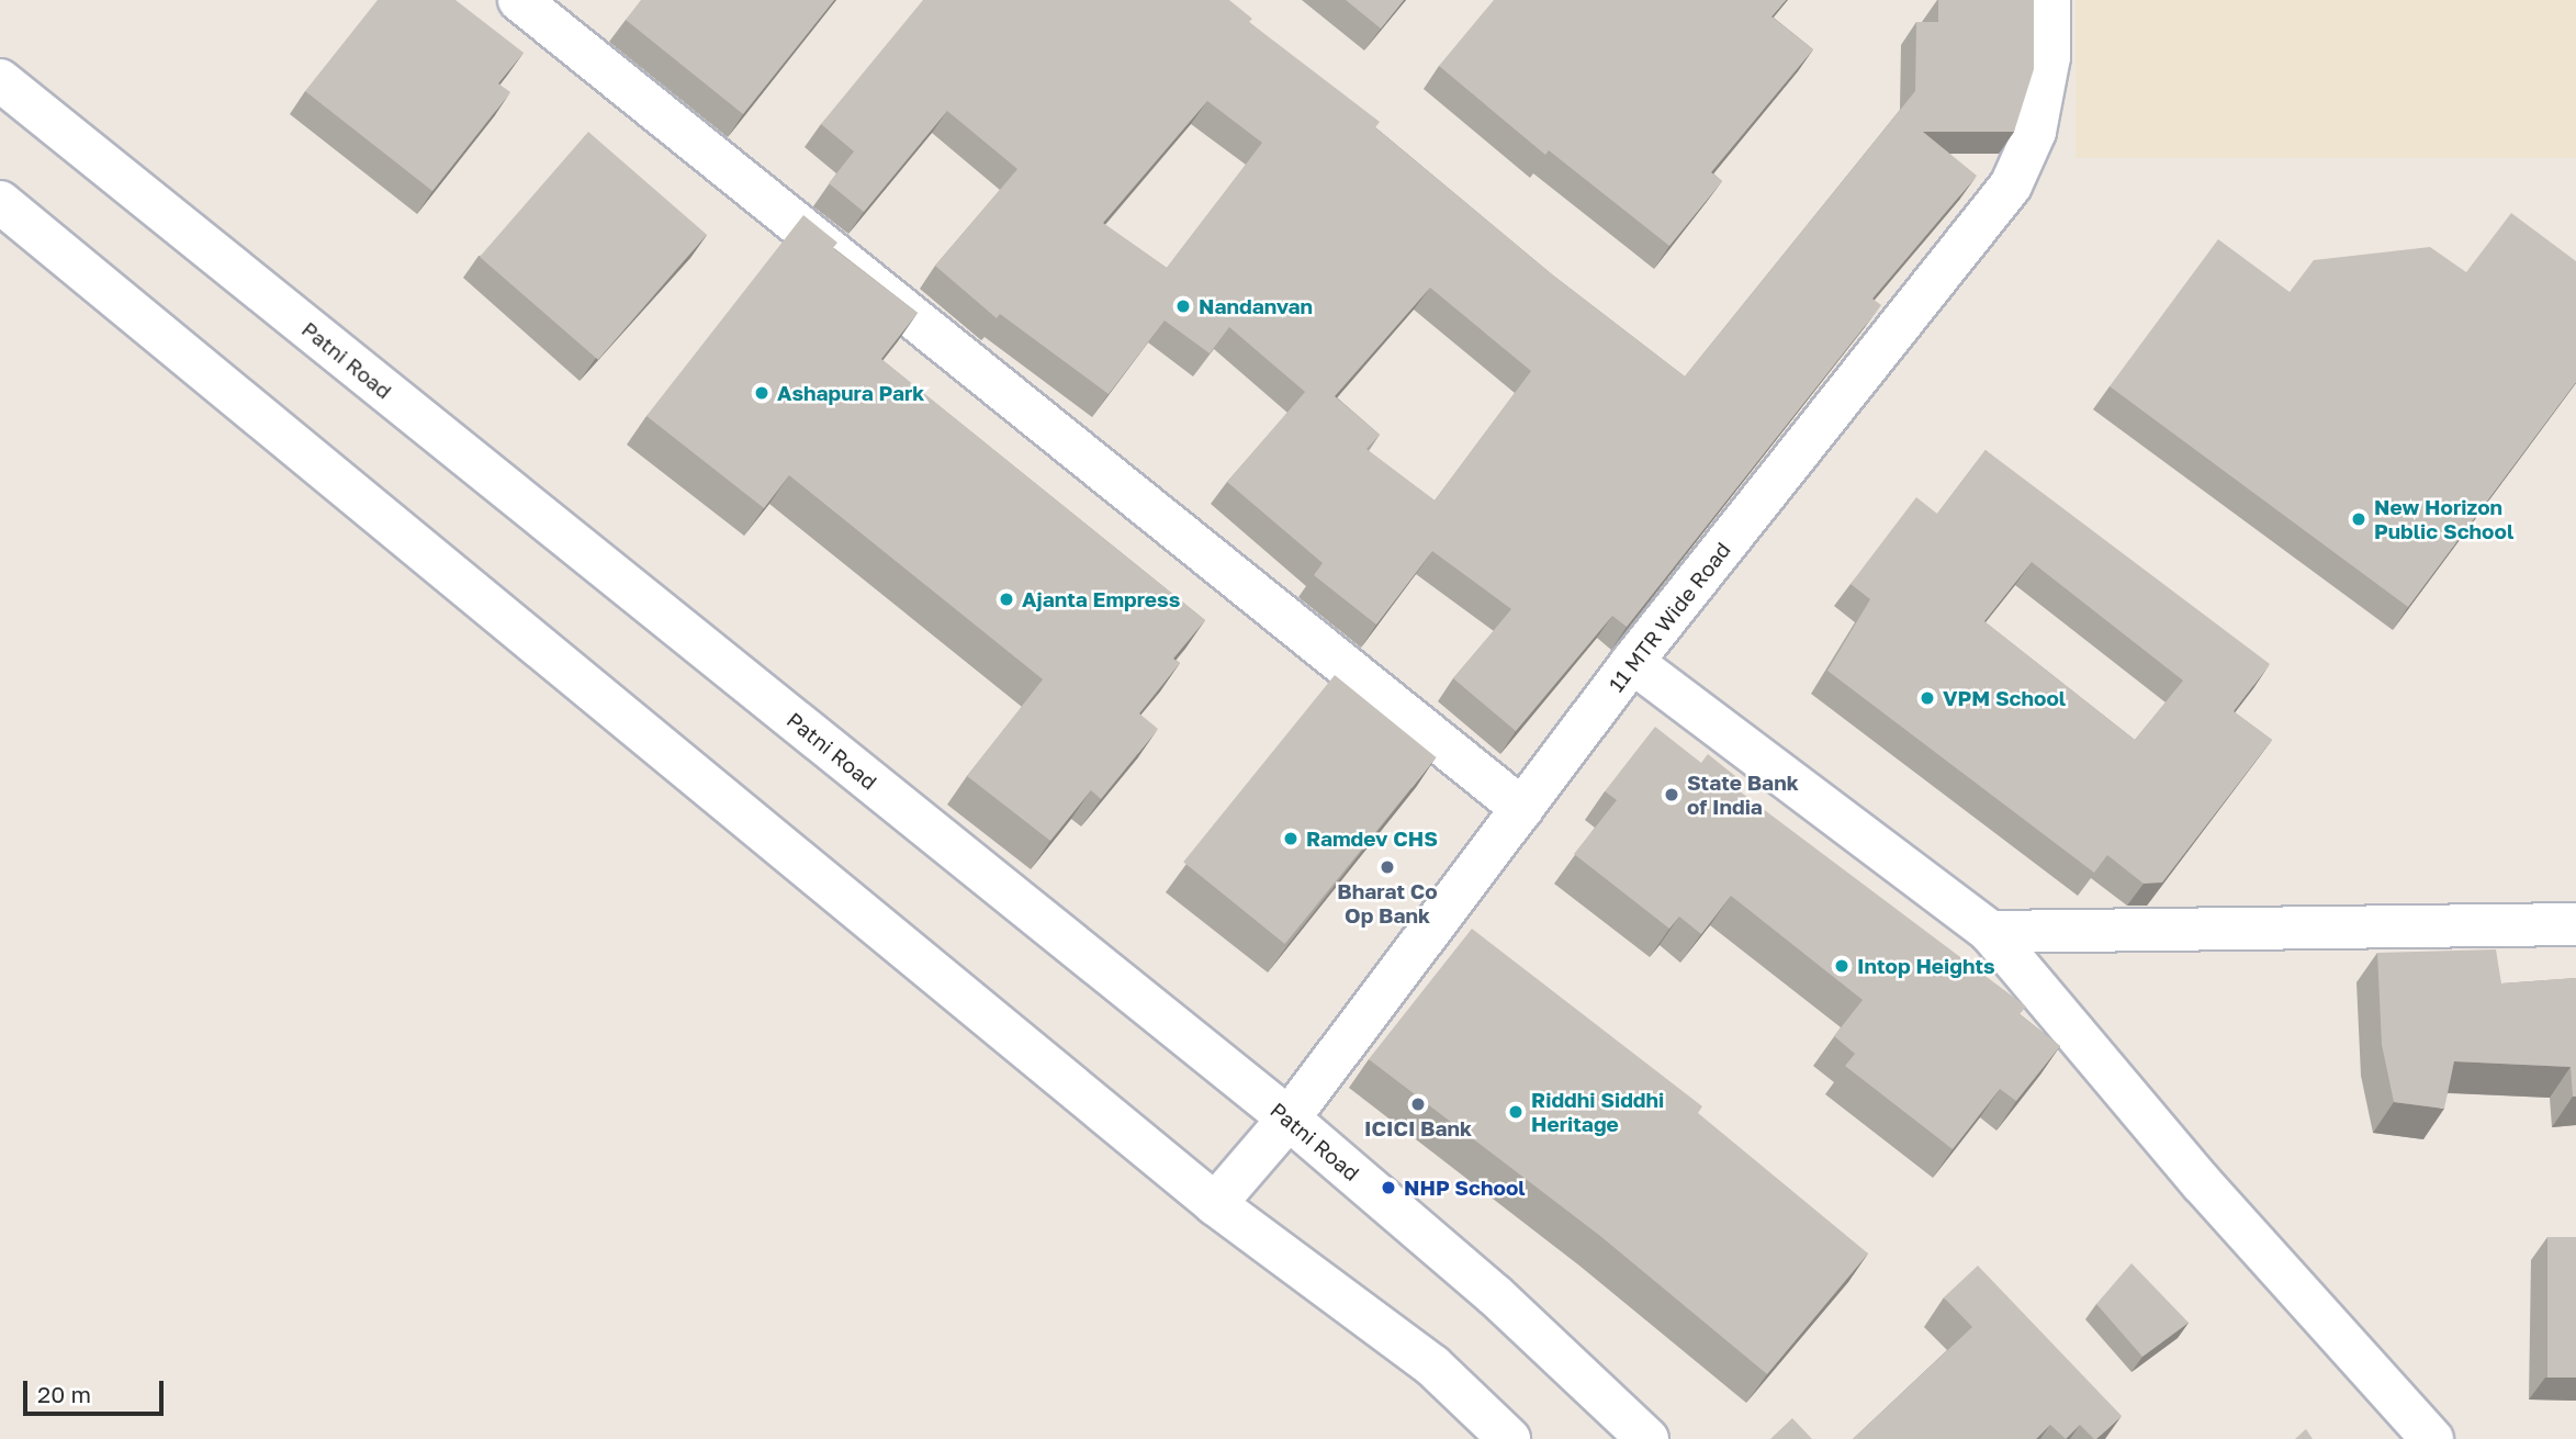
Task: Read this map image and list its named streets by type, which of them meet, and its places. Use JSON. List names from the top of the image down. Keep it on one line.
{"streets":{"street":["Patni Road","11 MTR Wide Road"]},"crossings":[["Patni Road","11 MTR Wide Road"]],"places":["Nandanvan","Ashapura Park","New Horizon Public School","Ajanta Empress","VPM School","State Bank of India","Ramdev CHS","Bharat Co Op Bank","Intop Heights","ICICI Bank","Riddhi Siddhi Heritage","NHP School"],"scale_bar":"20 m"}
